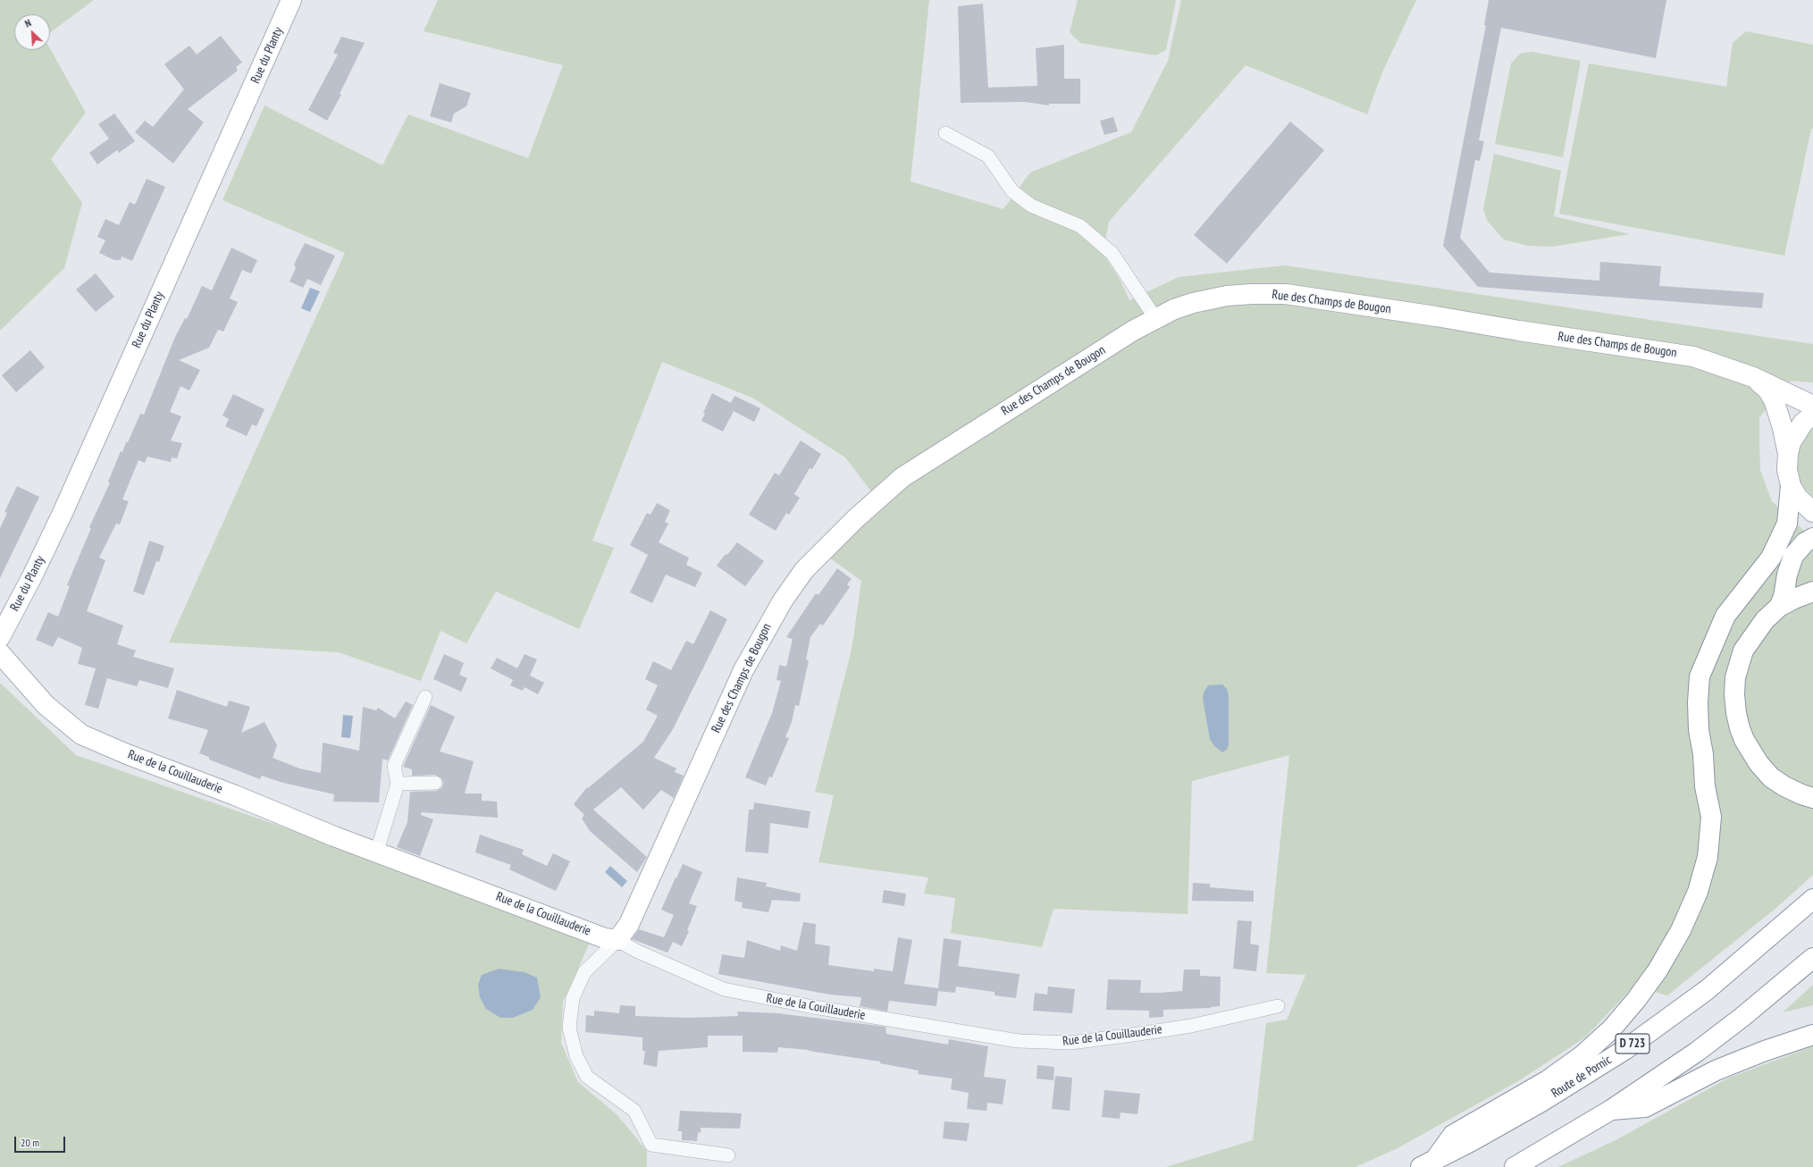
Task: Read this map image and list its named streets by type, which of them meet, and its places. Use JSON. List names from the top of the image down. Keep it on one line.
{"streets":{"main road":["Rue du Planty","Rue des Champs de Bougon","Rue de la Couillauderie","D 723","Route de Pornic"]},"crossings":[["Rue des Champs de Bougon","Rue de la Couillauderie"]],"scale_bar":"20 m","north":"top left"}
